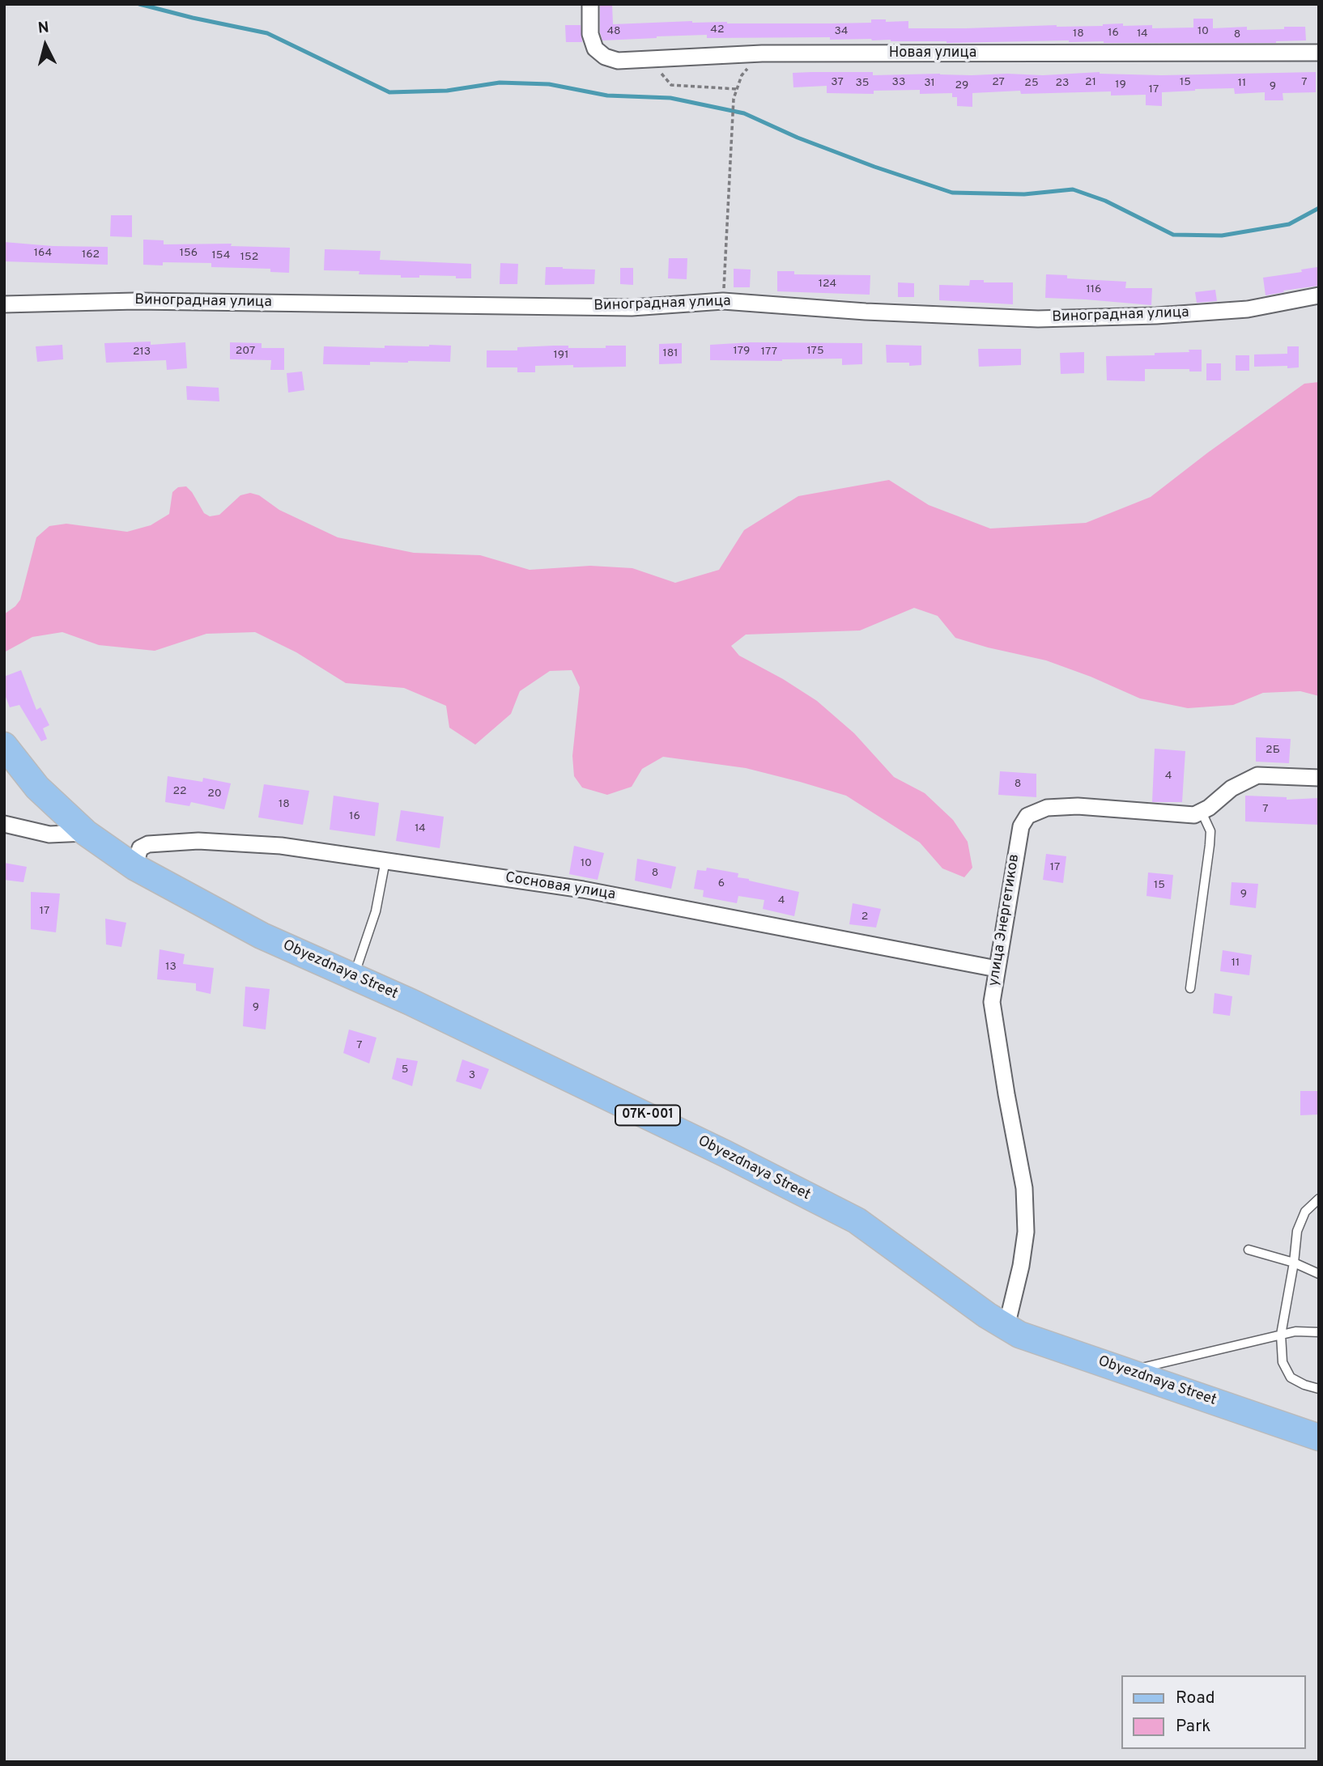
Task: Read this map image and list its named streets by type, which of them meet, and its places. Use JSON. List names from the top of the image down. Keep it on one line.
{"streets":{"main road":["Obyezdnaya Street","07К-001"],"street":["Новая улица","Виноградная улица","Сосновая улица","улица Энергетиков"]},"crossings":[["Сосновая улица","улица Энергетиков"],["Сосновая улица","Obyezdnaya Street"],["улица Энергетиков","Obyezdnaya Street"]],"house_numbers":["42","48","34","10","16","18","14","8","37","33","27","21","15","7","35","31","25","23","11","19","29","9","17","164","156","162","154","152","124","116","207","179","175","213","177","181","191","2Б","4","8","22","20","18","7","16","14","10","17","8","6","15","9","4","17","2","11","13","9","7","5","3"],"legend":["Road","Park"],"north":"top"}
